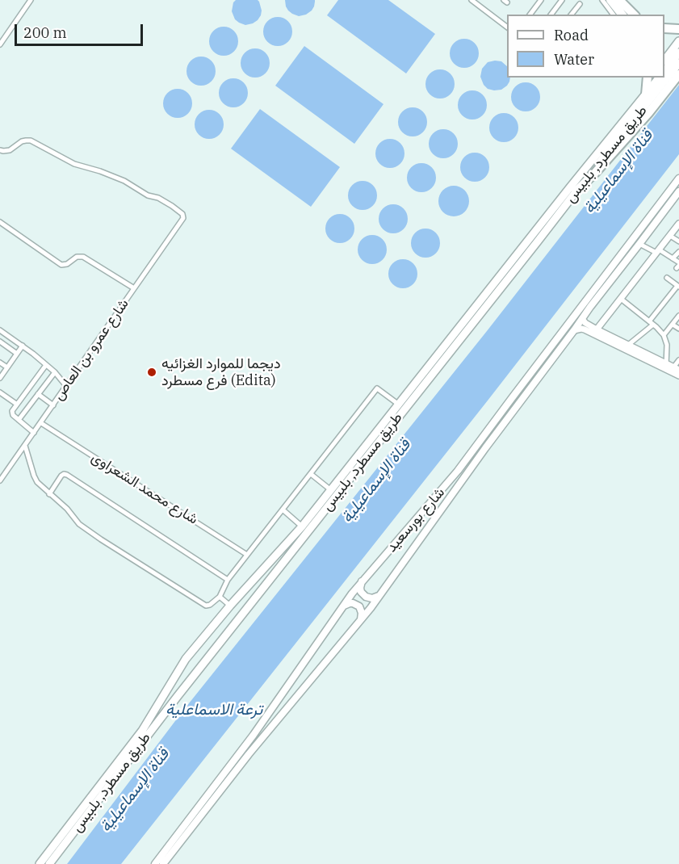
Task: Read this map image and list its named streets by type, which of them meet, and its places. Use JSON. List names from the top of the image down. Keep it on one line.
{"streets":{"main road":["طريق مسطرد, بلبيس","شارع بورسعيد"],"street":["شارع عمرو بن العاص","شارع محمد الشعراوى"]},"crossings":[["شارع عمرو بن العاص","شارع محمد الشعراوى"]],"water":["قناة الإسماعيلية","ترعة الاسماعلية"],"places":["ديجما للموارد الغزائيه فرع مسطرد (Edita)"],"legend":["Road","Water"],"scale_bar":"200 m"}
